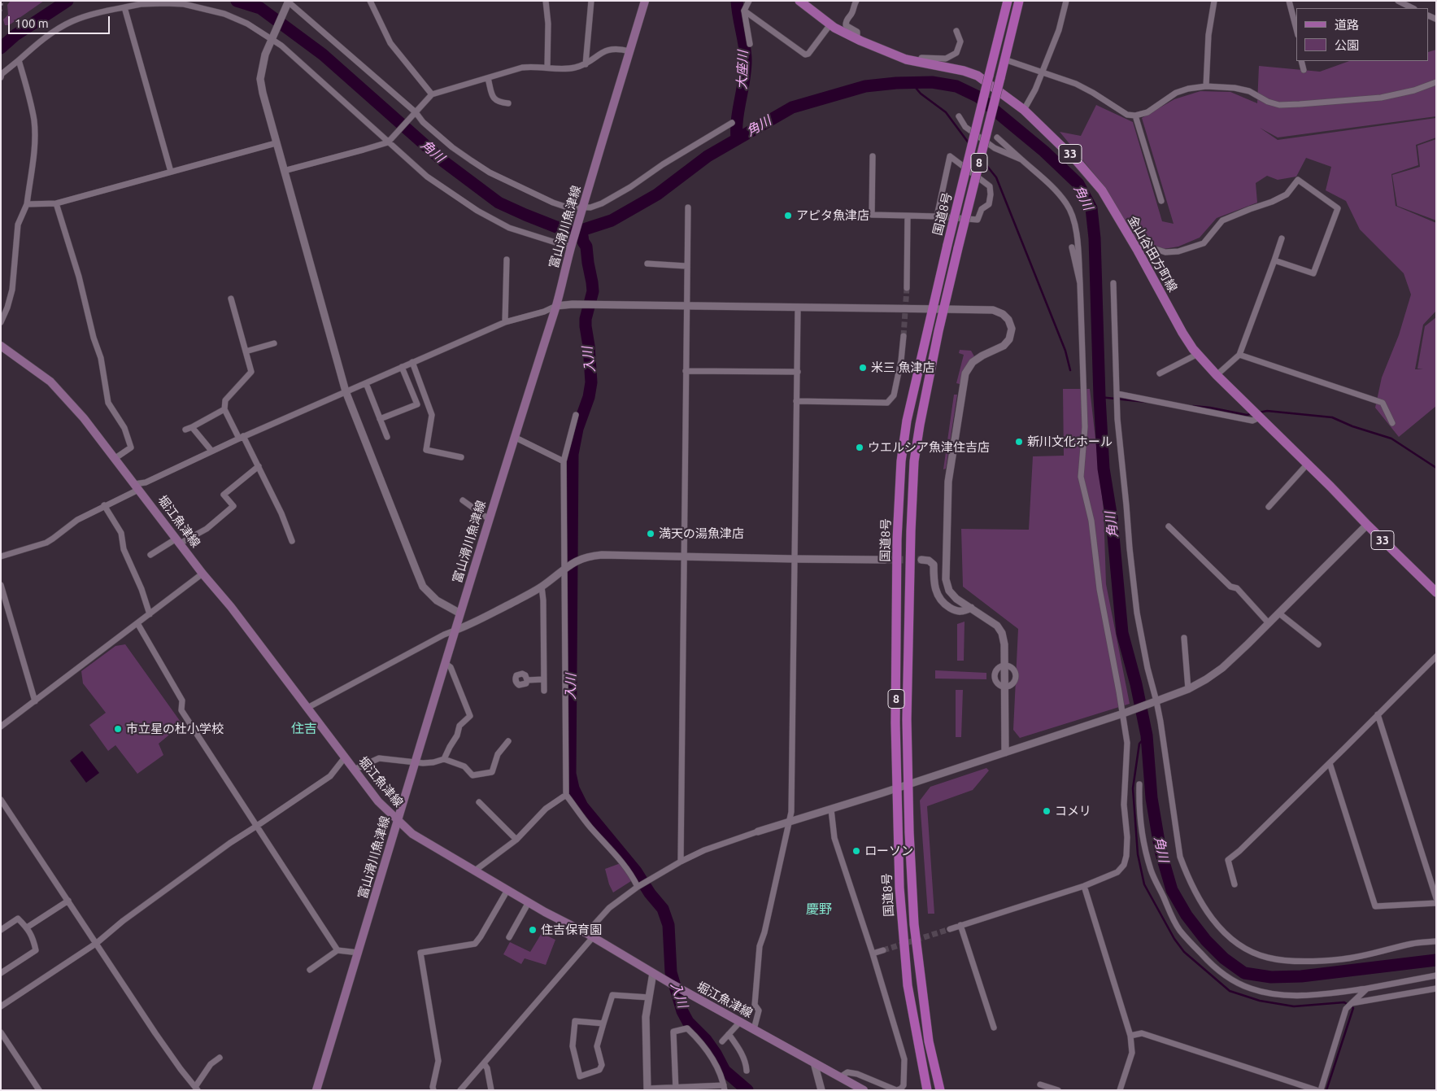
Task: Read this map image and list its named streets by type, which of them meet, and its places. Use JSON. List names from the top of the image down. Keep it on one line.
{"streets":{"highway":["8","国道8号"],"main road":["33","富山滑川魚津線","金山谷田方町線","堀江魚津線"]},"crossings":[["富山滑川魚津線","堀江魚津線"]],"districts":["住吉","慶野"],"water":["大座川","角川","入川"],"places":["アピタ魚津店","米三 魚津店","新川文化ホール","ウエルシア魚津住吉店","満天の湯魚津店","市立星の杜小学校","コメリ","ローソン","住吉保育園"],"legend":["道路","公園"],"scale_bar":"100 m"}
